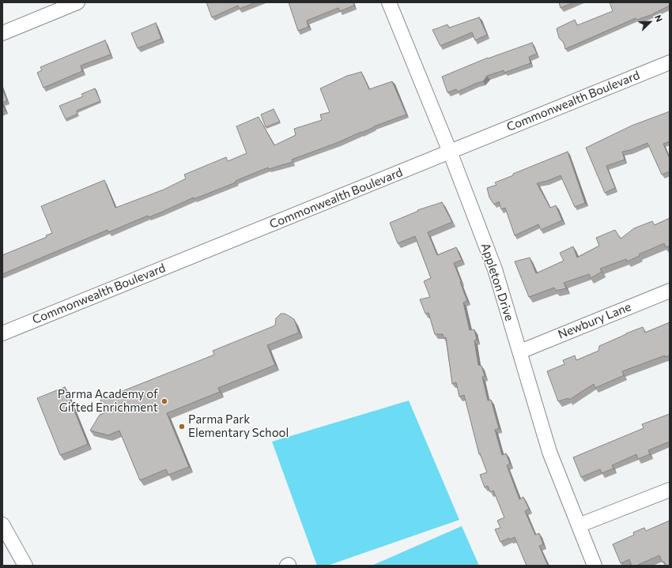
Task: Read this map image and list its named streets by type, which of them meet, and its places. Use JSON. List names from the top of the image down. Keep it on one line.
{"streets":{"street":["Commonwealth Boulevard","Appleton Drive","Newbury Lane"]},"crossings":[["Commonwealth Boulevard","Appleton Drive"],["Appleton Drive","Newbury Lane"]],"places":["Parma Academy of Gifted Enrichment","Parma Park Elementary School"],"north":"top right"}
